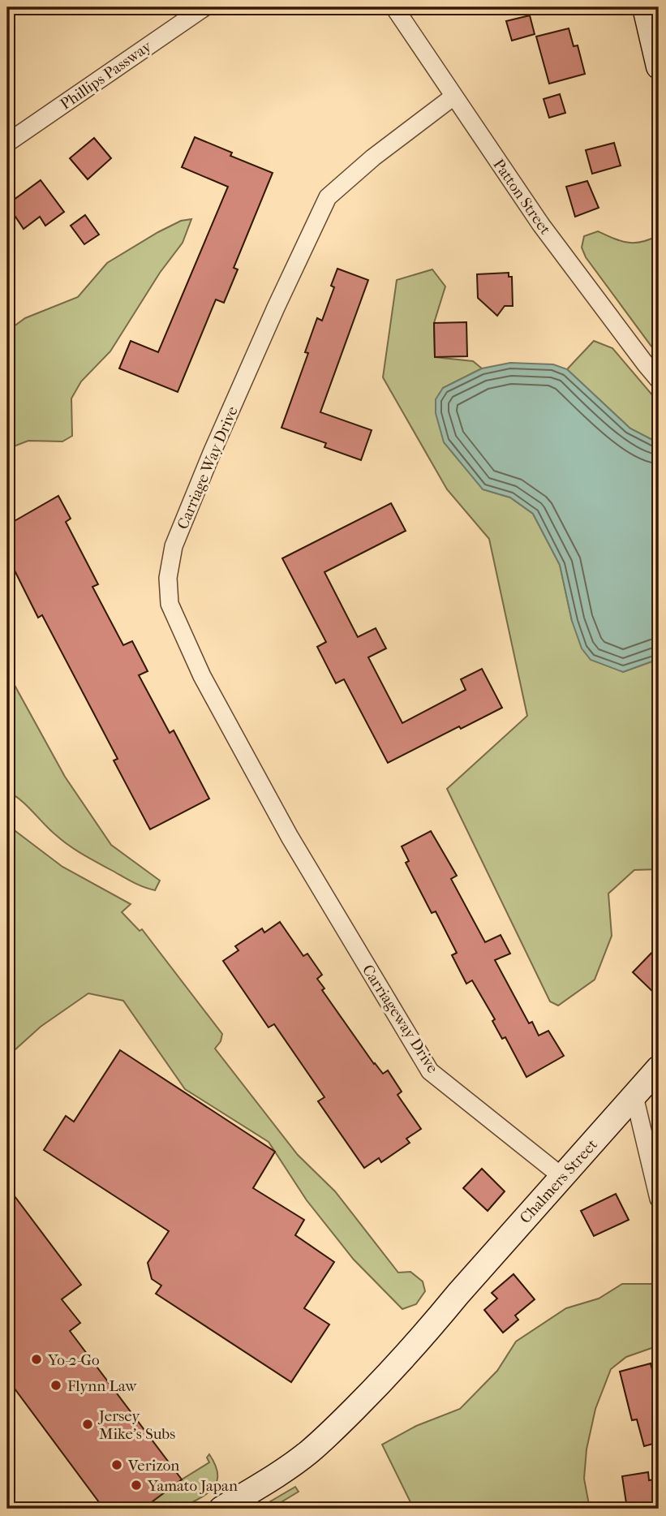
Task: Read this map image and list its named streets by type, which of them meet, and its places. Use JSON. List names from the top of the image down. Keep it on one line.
{"streets":{"street":["Phillips Passway","Patton Street","Carriage Way Drive","Carriageway Drive","Chalmers Street"]},"crossings":[["Patton Street","Carriage Way Drive"],["Carriage Way Drive","Carriageway Drive"],["Carriageway Drive","Chalmers Street"]],"places":["Yo-2-Go","Flynn Law","Jersey Mike's Subs","Verizon","Yamato Japan"]}
